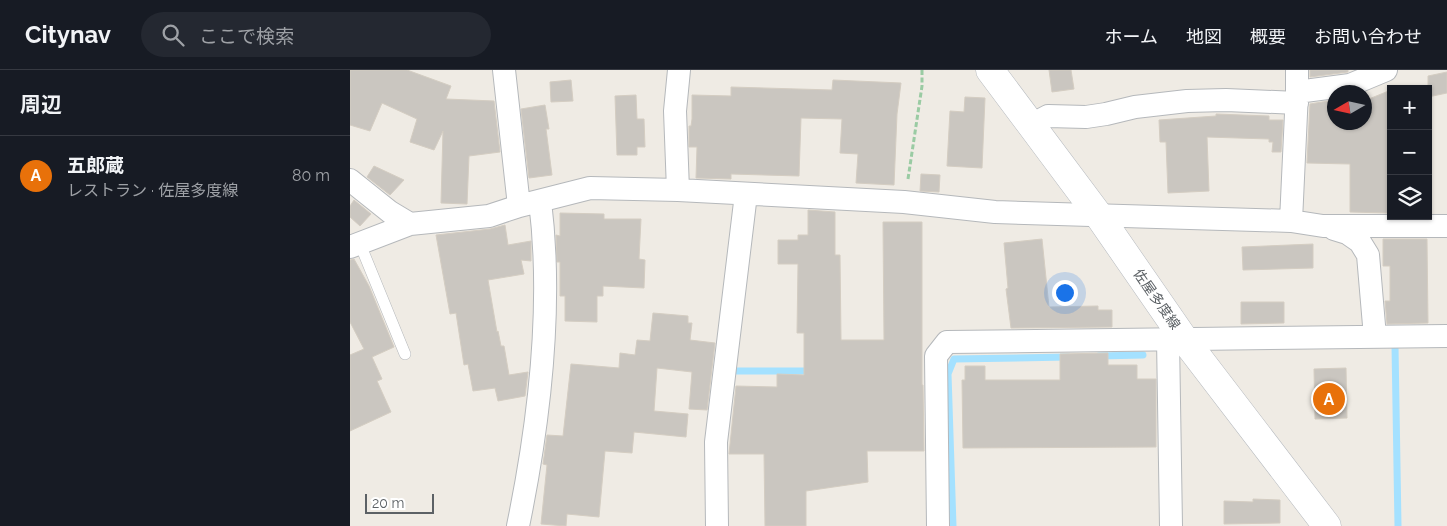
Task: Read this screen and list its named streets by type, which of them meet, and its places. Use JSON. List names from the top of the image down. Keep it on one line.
{"streets":{"main road":["佐屋多度線"]},"scale_bar":"20 m","north":"left","page":{"header":"Citynav","search":"ここで検索","nav":["ホーム","地図","概要","お問い合わせ"],"heading":"周辺","map_buttons":["+","−"],"list":[{"mark":"A","name":"五郎蔵","note":"レストラン · 佐屋多度線","value":"80 m"}],"pins":"A","scale":"20 m"}}
